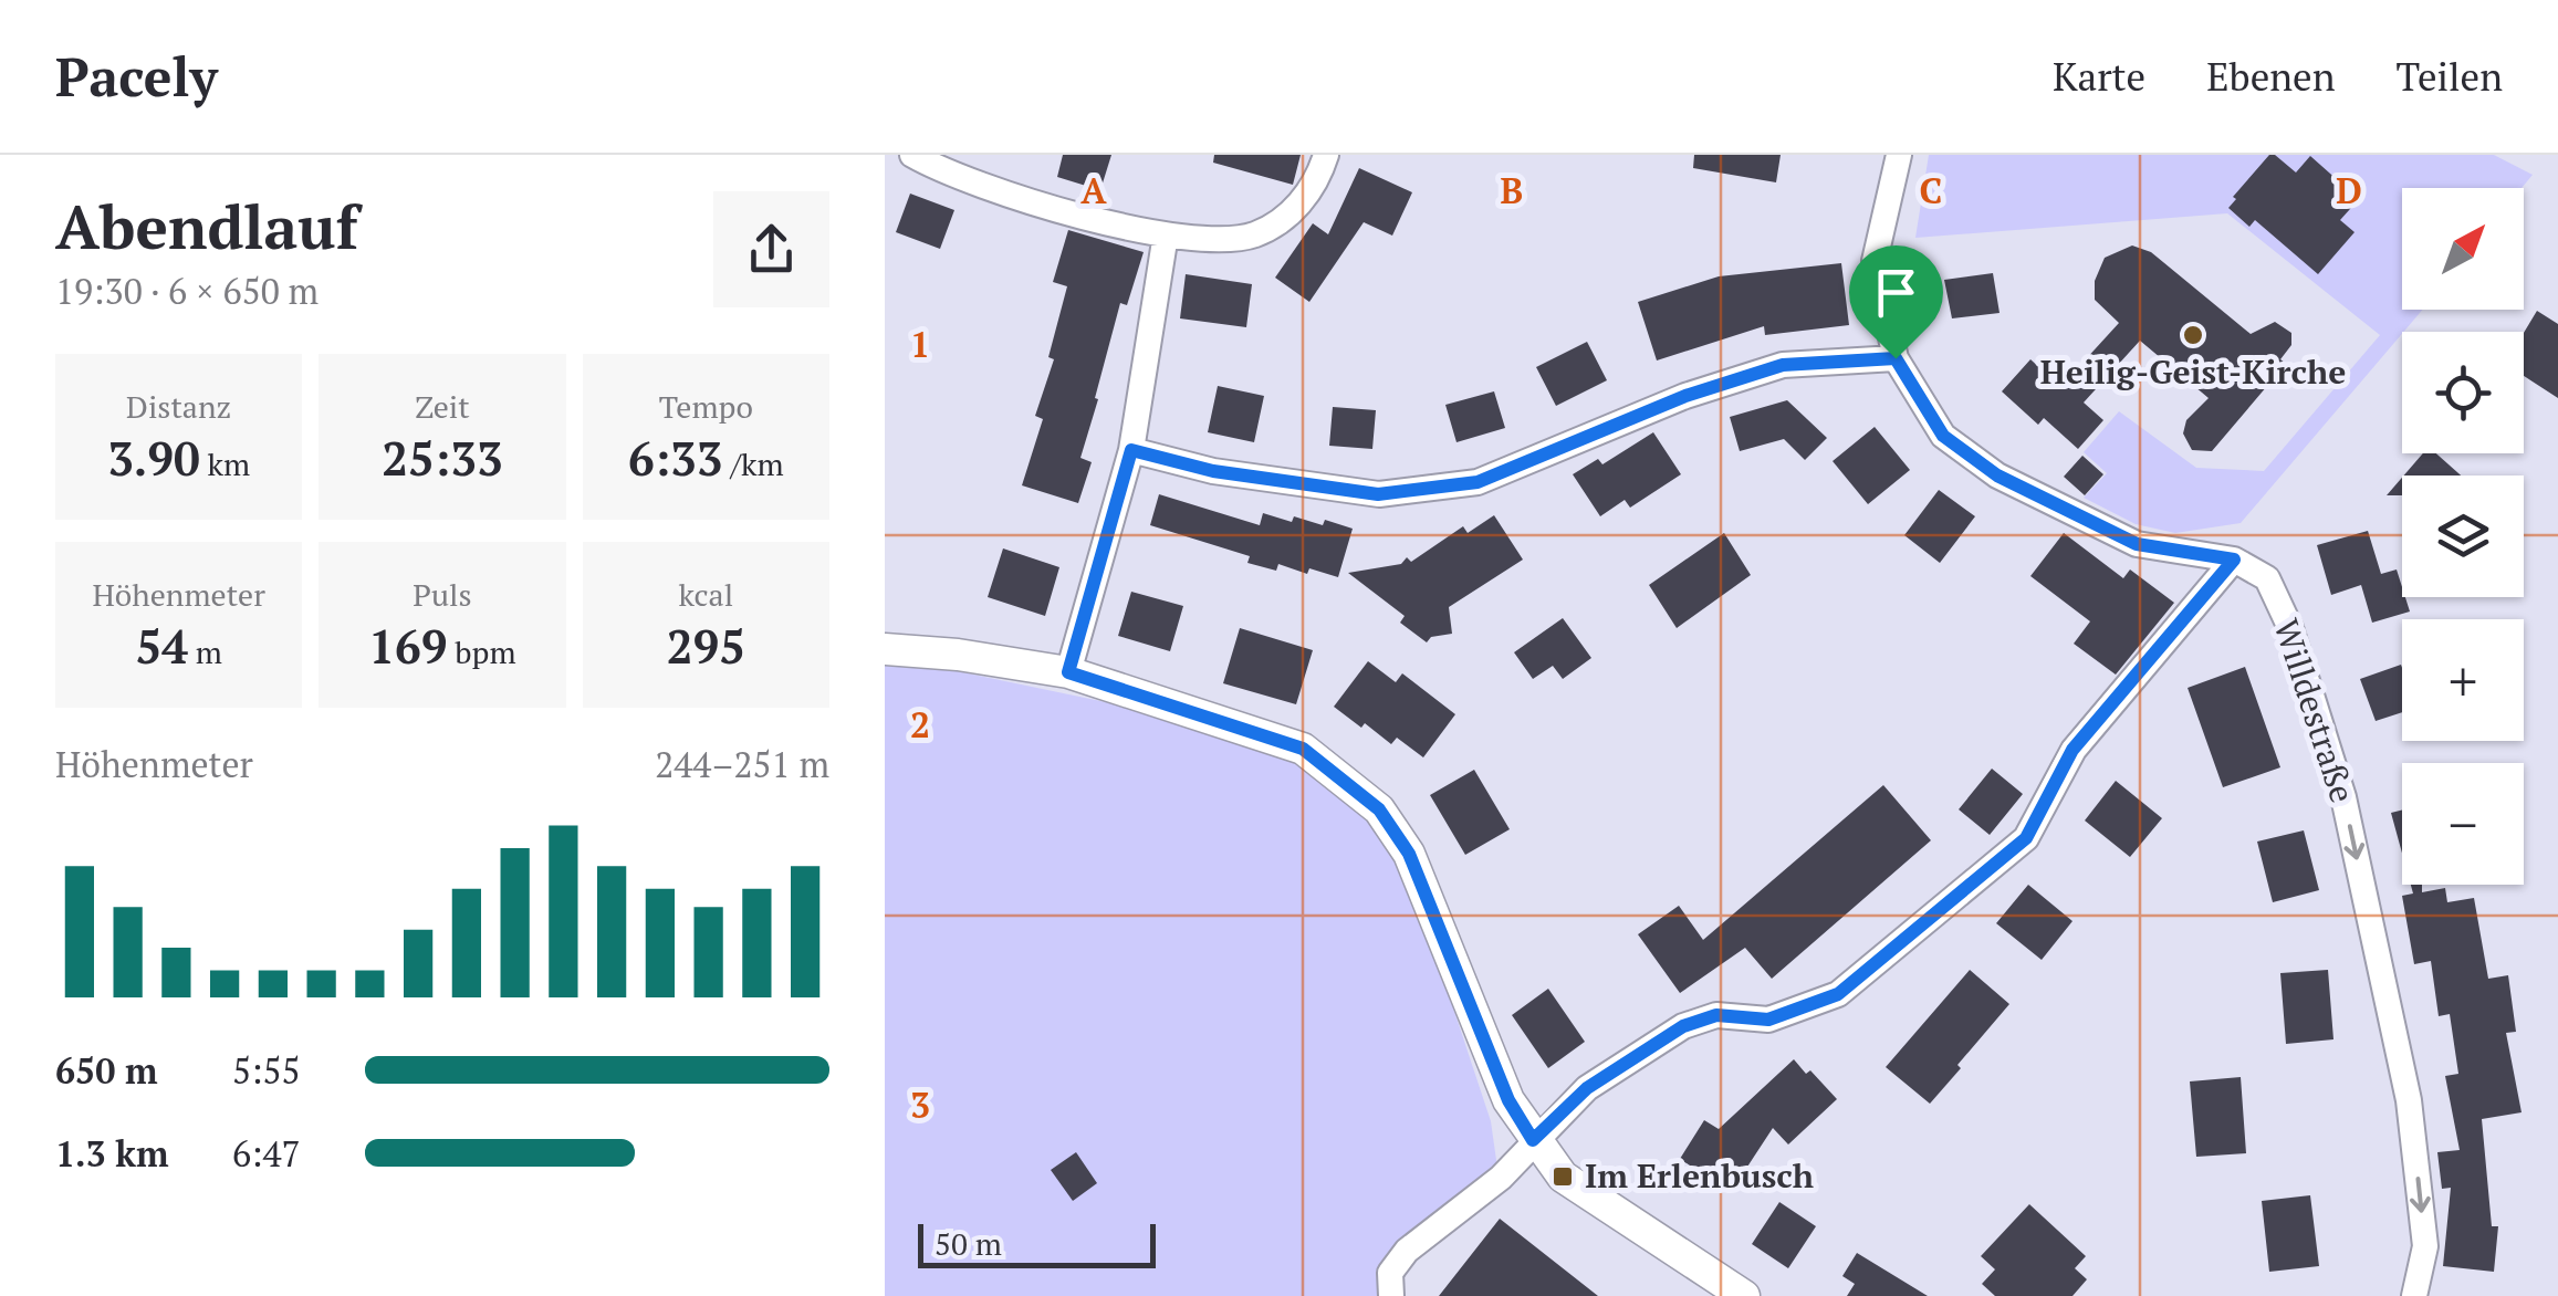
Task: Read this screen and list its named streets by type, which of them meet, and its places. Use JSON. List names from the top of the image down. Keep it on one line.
{"streets":{"street":["Willdestraße"]},"one_way":["Willdestraße"],"places":{"other":["Heilig-Geist-Kirche"],"transit":["Im Erlenbusch"]},"scale_bar":"50 m","north":"top right","page":{"header":"Pacely","nav":["Karte","Ebenen","Teilen"],"heading":["Abendlauf","19:30 · 6 × 650 m"],"map_buttons":["+","−"],"stats":[["Distanz","3.90 km"],["Zeit","25:33"],["Tempo","6:33 /km"],["Höhenmeter","54 m"],["Puls","169 bpm"],["kcal","295"]],"chart":["Höhenmeter","244–251 m"],"list":[{"name":"650 m","note":"5:55"},{"name":"1.3 km","note":"6:47"}],"scale":"50 m"},"grid":{"columns":["A","B","C","D"],"rows":["1","2","3"]}}
